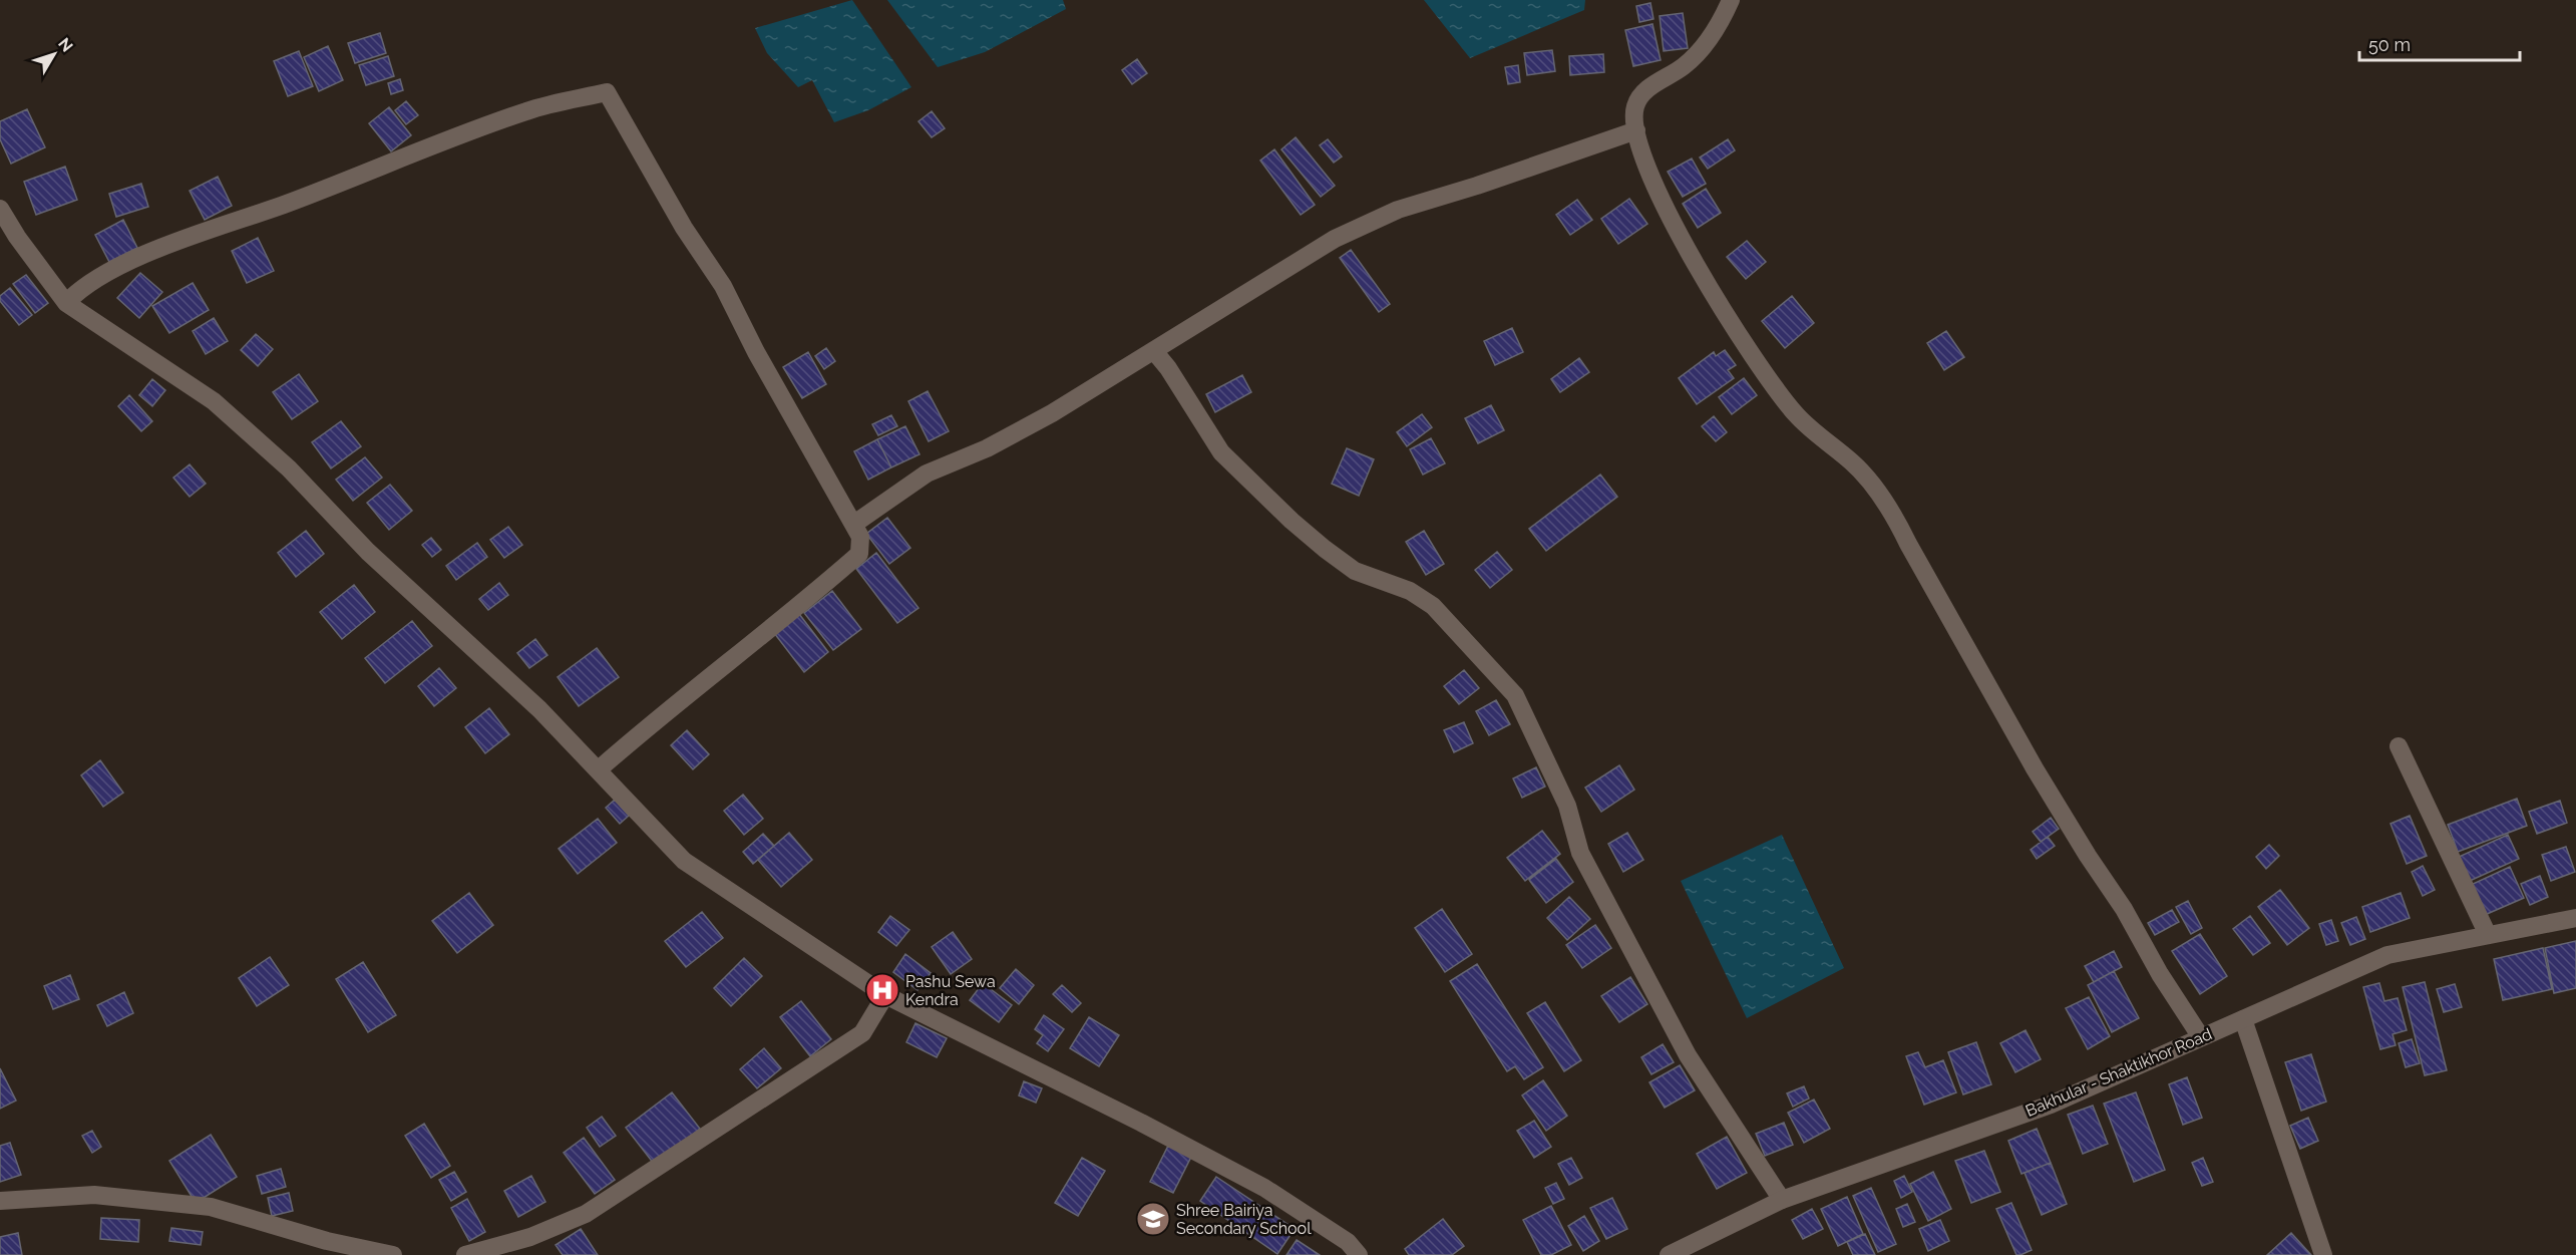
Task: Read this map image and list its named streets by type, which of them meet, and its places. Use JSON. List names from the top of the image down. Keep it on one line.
{"streets":{"street":["Bakhular - Shaktikhor Road"]},"places":{"hospital":["Pashu Sewa Kendra"],"school or university":["Shree Bairiya Secondary School"]},"scale_bar":"50 m","north":"top right"}
